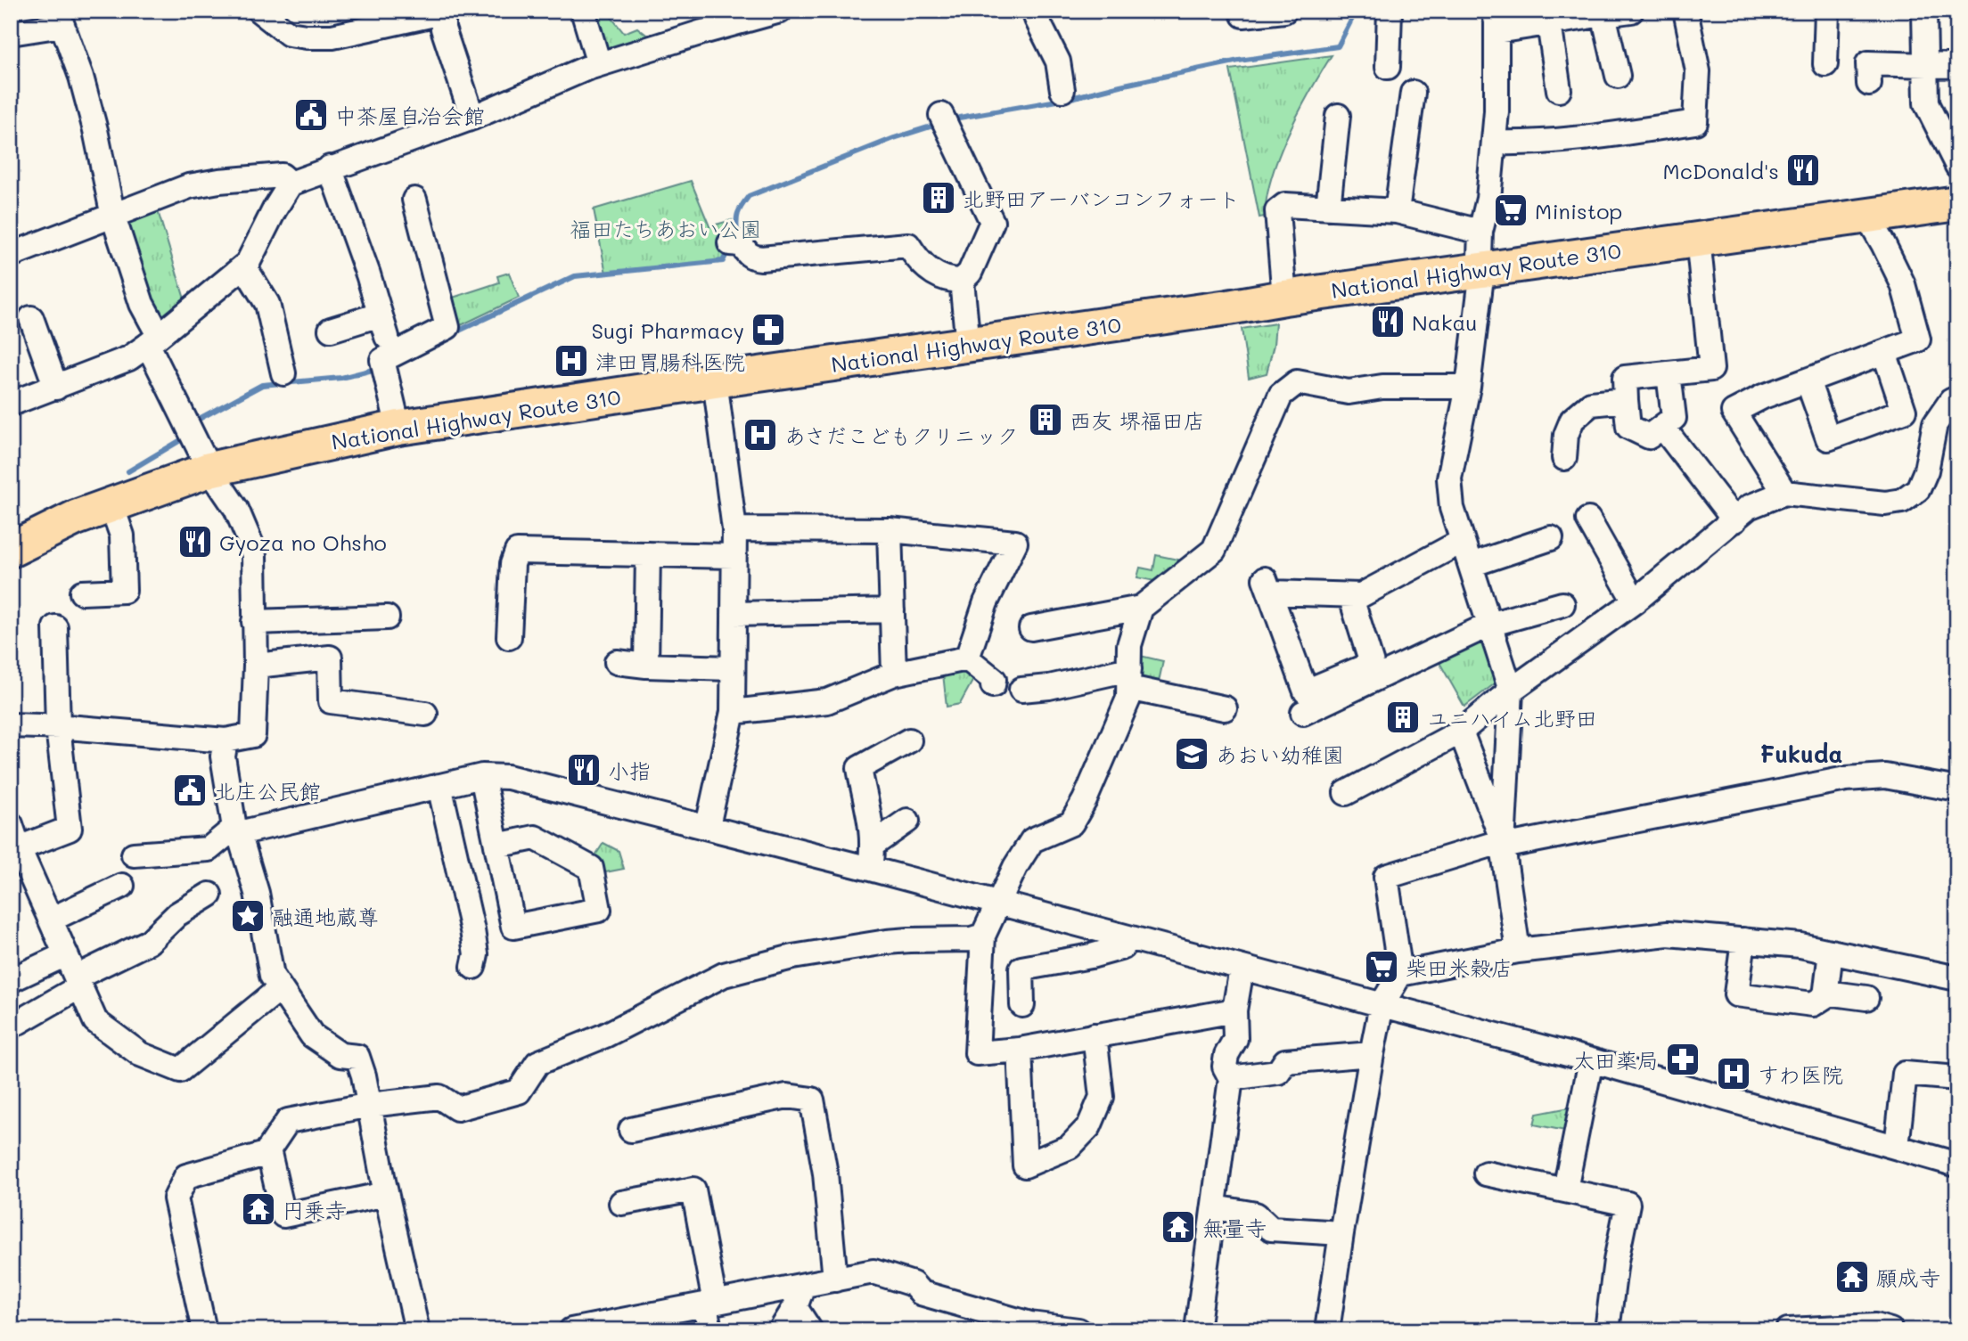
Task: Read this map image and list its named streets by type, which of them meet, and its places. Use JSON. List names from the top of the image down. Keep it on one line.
{"streets":{"highway":["National Highway Route 310"]},"districts":["Fukuda"],"parks":["福田たちあおい公園"],"places":{"public building":["中茶屋自治会館","北庄公民館"],"restaurant":["McDonald's","Nakau","Gyoza no Ohsho","小指"],"building":["北野田アーバンコンフォート","西友 堺福田店","ユニハイム北野田"],"supermarket":["Ministop","柴田米穀店"],"pharmacy":["Sugi Pharmacy","太田薬局"],"hospital":["津田胃腸科医院","あさだこどもクリニック","すわ医院"],"school or university":["あおい幼稚園"],"place":["融通地蔵尊"],"temple":["円乗寺","無量寺","願成寺"]}}
